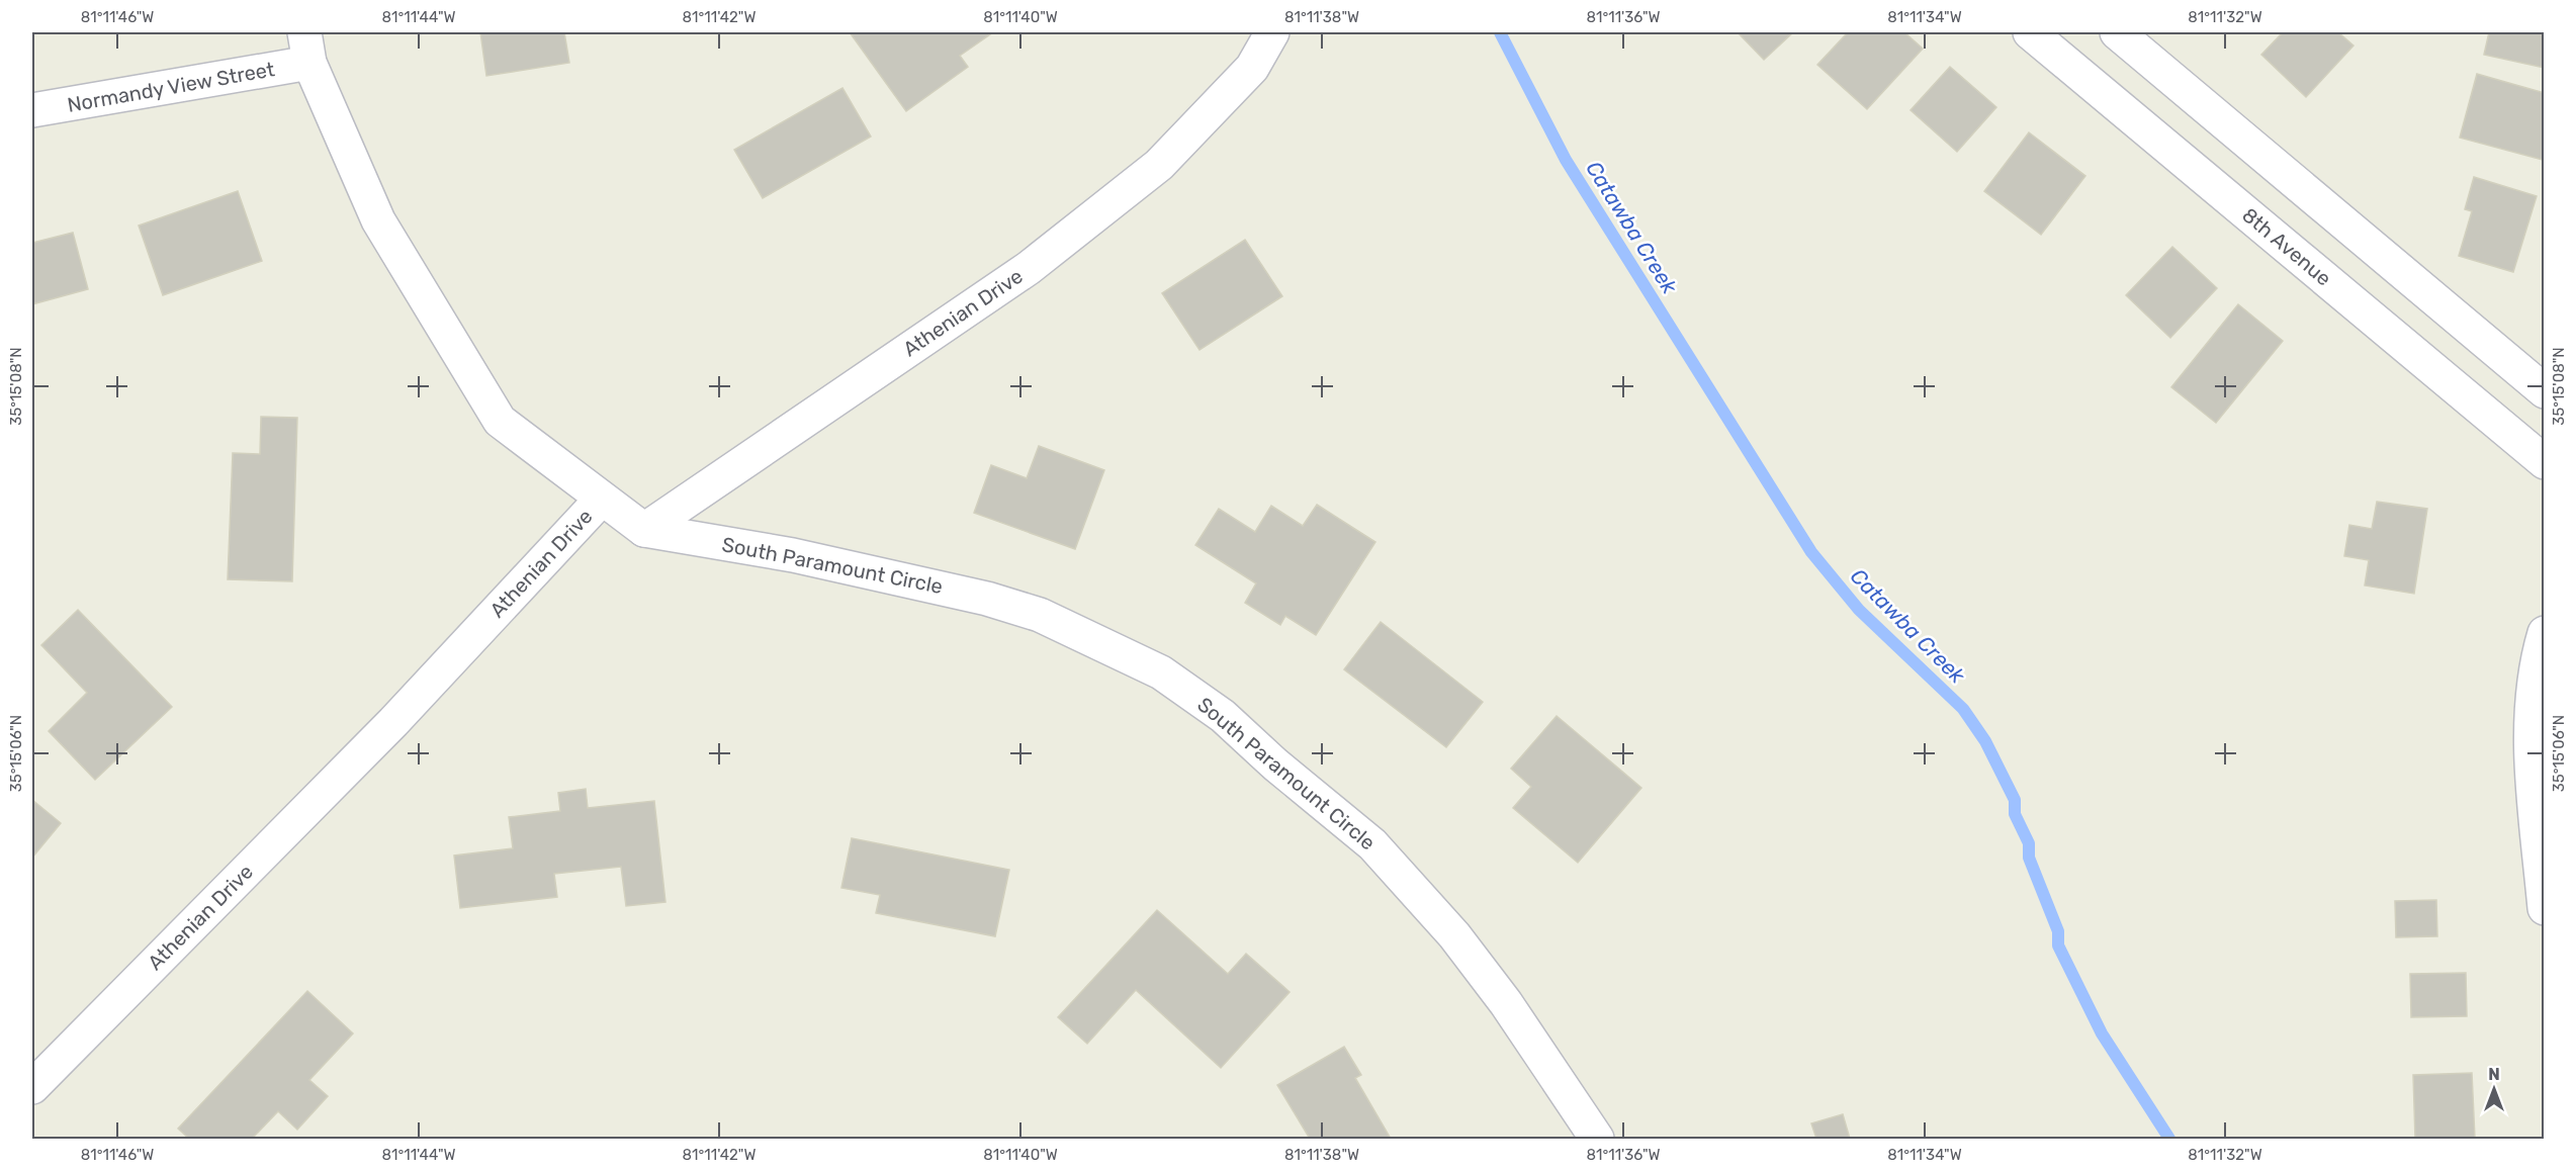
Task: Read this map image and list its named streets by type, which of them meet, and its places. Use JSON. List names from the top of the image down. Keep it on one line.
{"streets":{"street":["Normandy View Street","8th Avenue","Athenian Drive","South Paramount Circle"]},"crossings":[["Athenian Drive","South Paramount Circle"]],"water":["Catawba Creek"],"north":"top","coordinates":["81°11'46\"W","81°11'44\"W","81°11'42\"W","81°11'40\"W","81°11'38\"W","81°11'36\"W","81°11'34\"W","81°11'32\"W","35°15'08\"N","35°15'06\"N"]}
